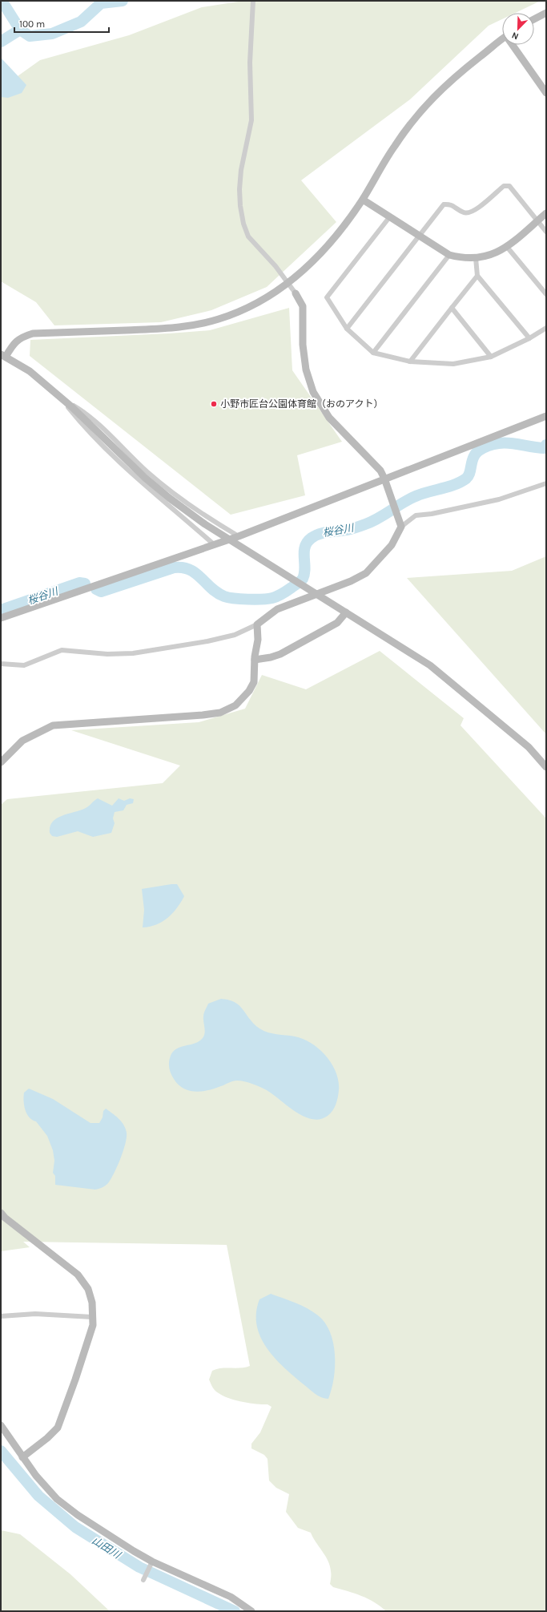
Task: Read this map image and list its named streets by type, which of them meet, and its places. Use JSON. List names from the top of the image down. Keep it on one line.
{"water":["桜谷川","山田川"],"places":["小野市匠台公園体育館（おのアクト）"],"scale_bar":"100 m","north":"bottom left"}
